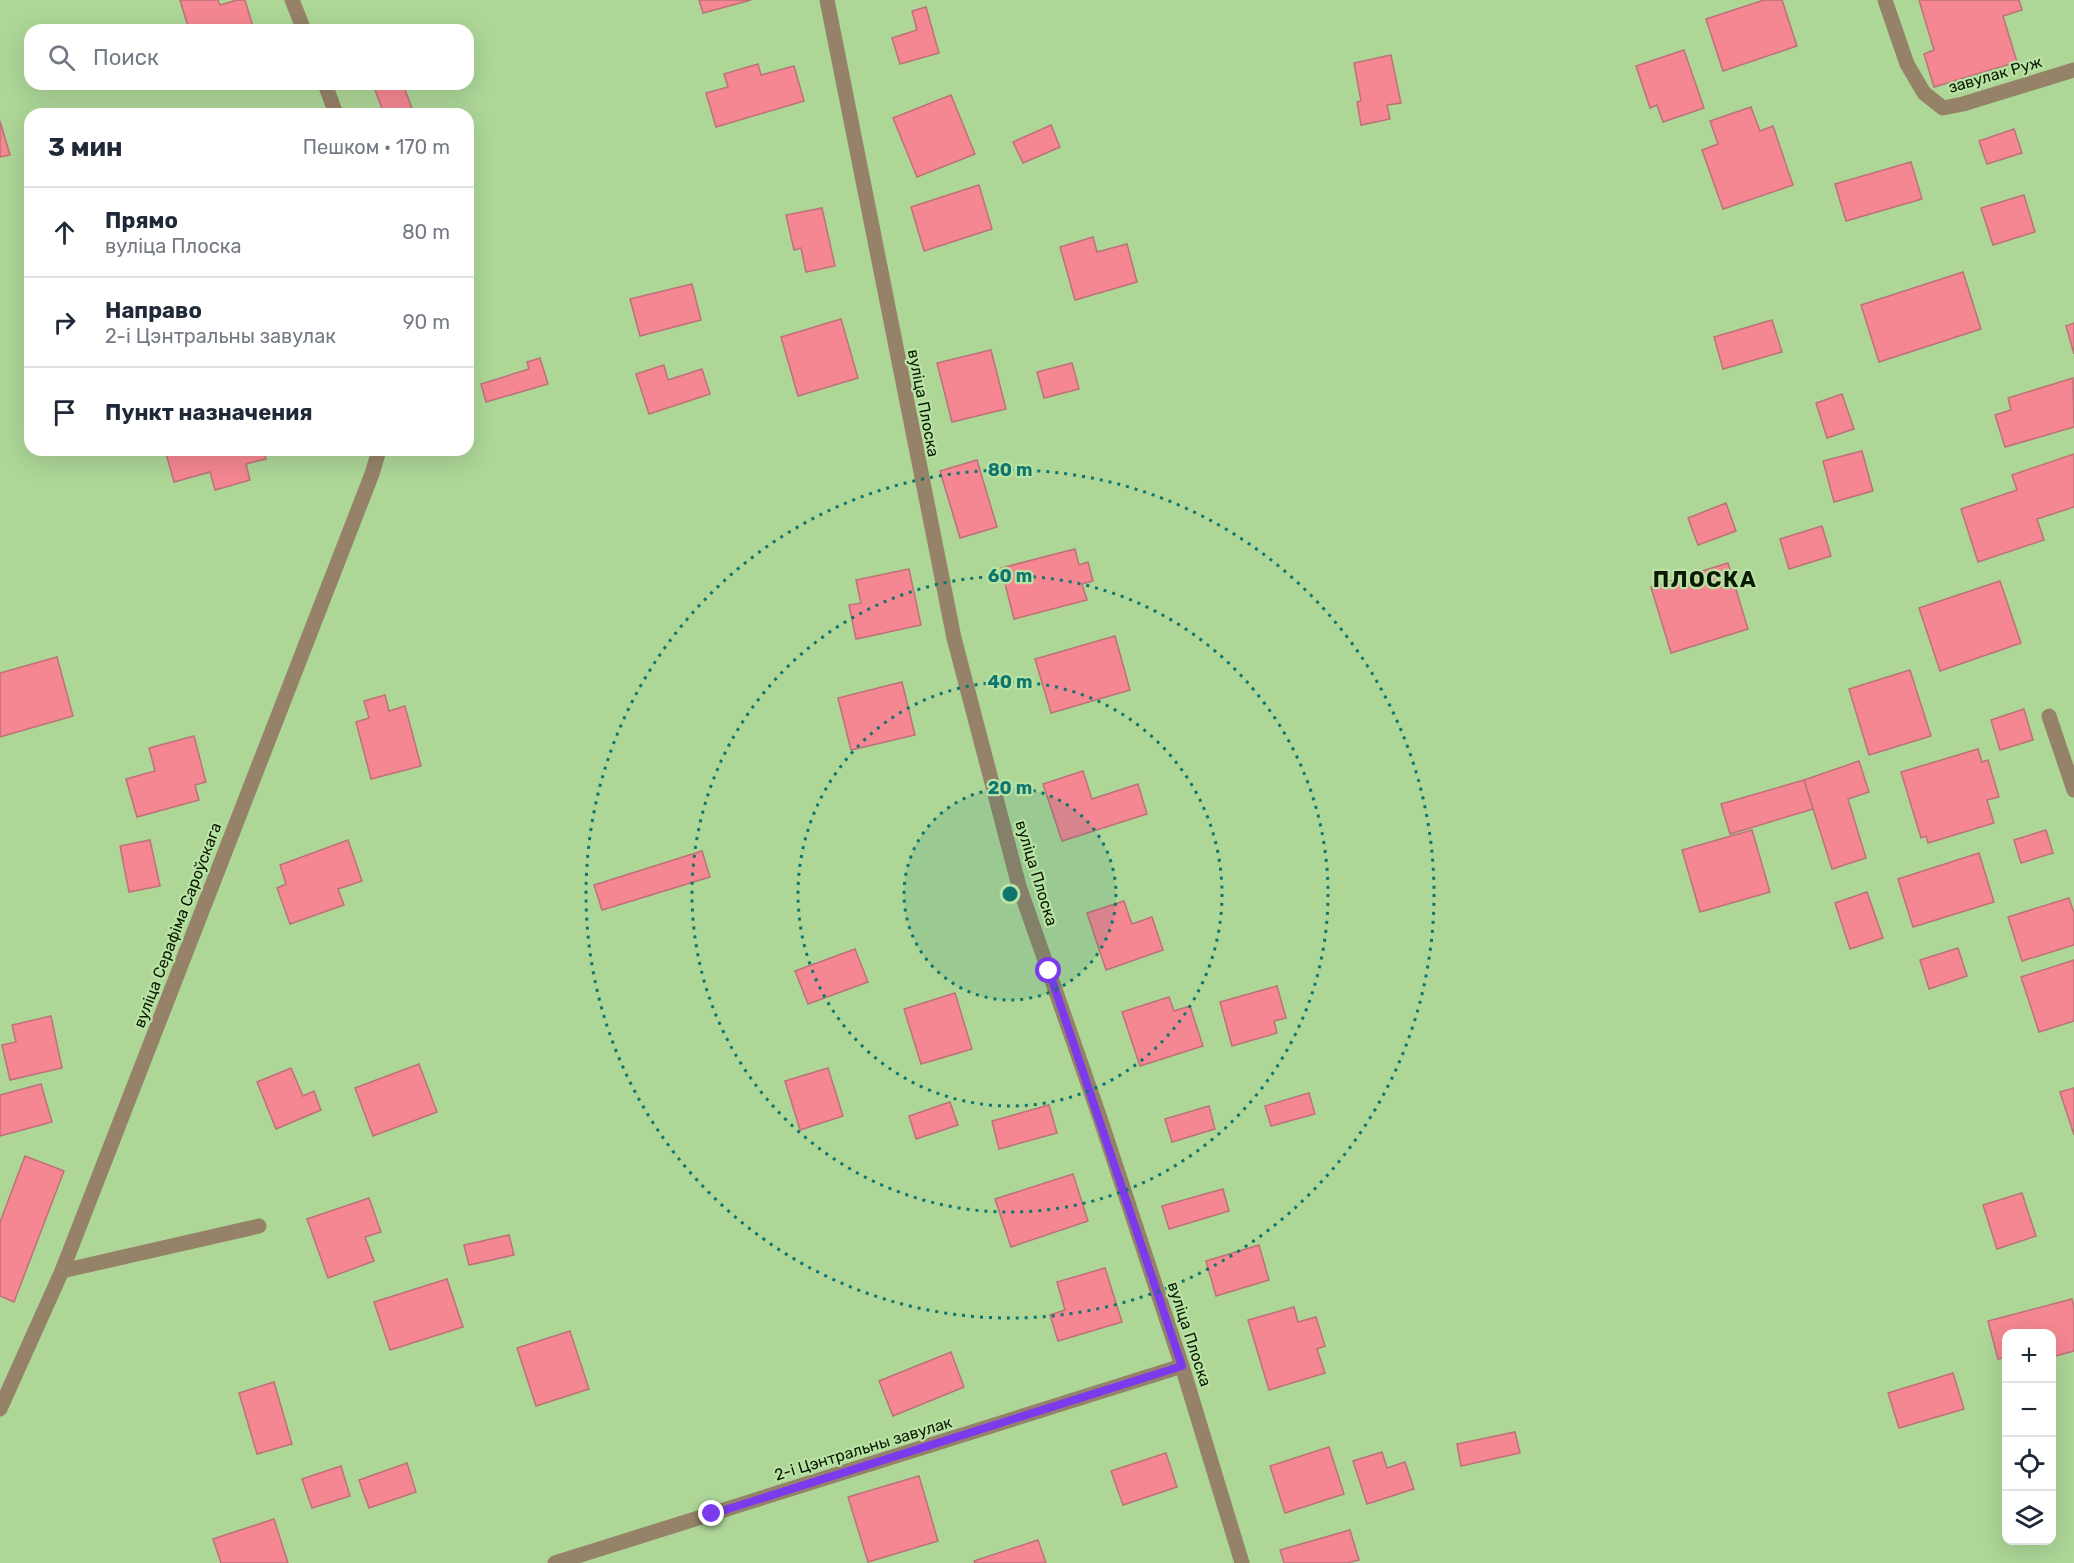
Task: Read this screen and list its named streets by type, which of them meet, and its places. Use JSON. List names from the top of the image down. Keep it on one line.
{"streets":{"street":["завулак Руж","вуліца Плоска","вуліца Серафіма Сароўскага","2-і Цэнтральны завулак"]},"crossings":[["вуліца Плоска","2-і Цэнтральны завулак"]],"districts":["ПЛОСКА"],"page":{"search":"Поиск","heading":["3 мин","Пешком · 170 m"],"list":[["Прямо","вуліца Плоска","80 m"],["Направо","2-і Цэнтральны завулак","90 m"],"Пункт назначения"],"map_buttons":["+","−"]},"rings":["80 m","60 m","40 m","20 m"]}
